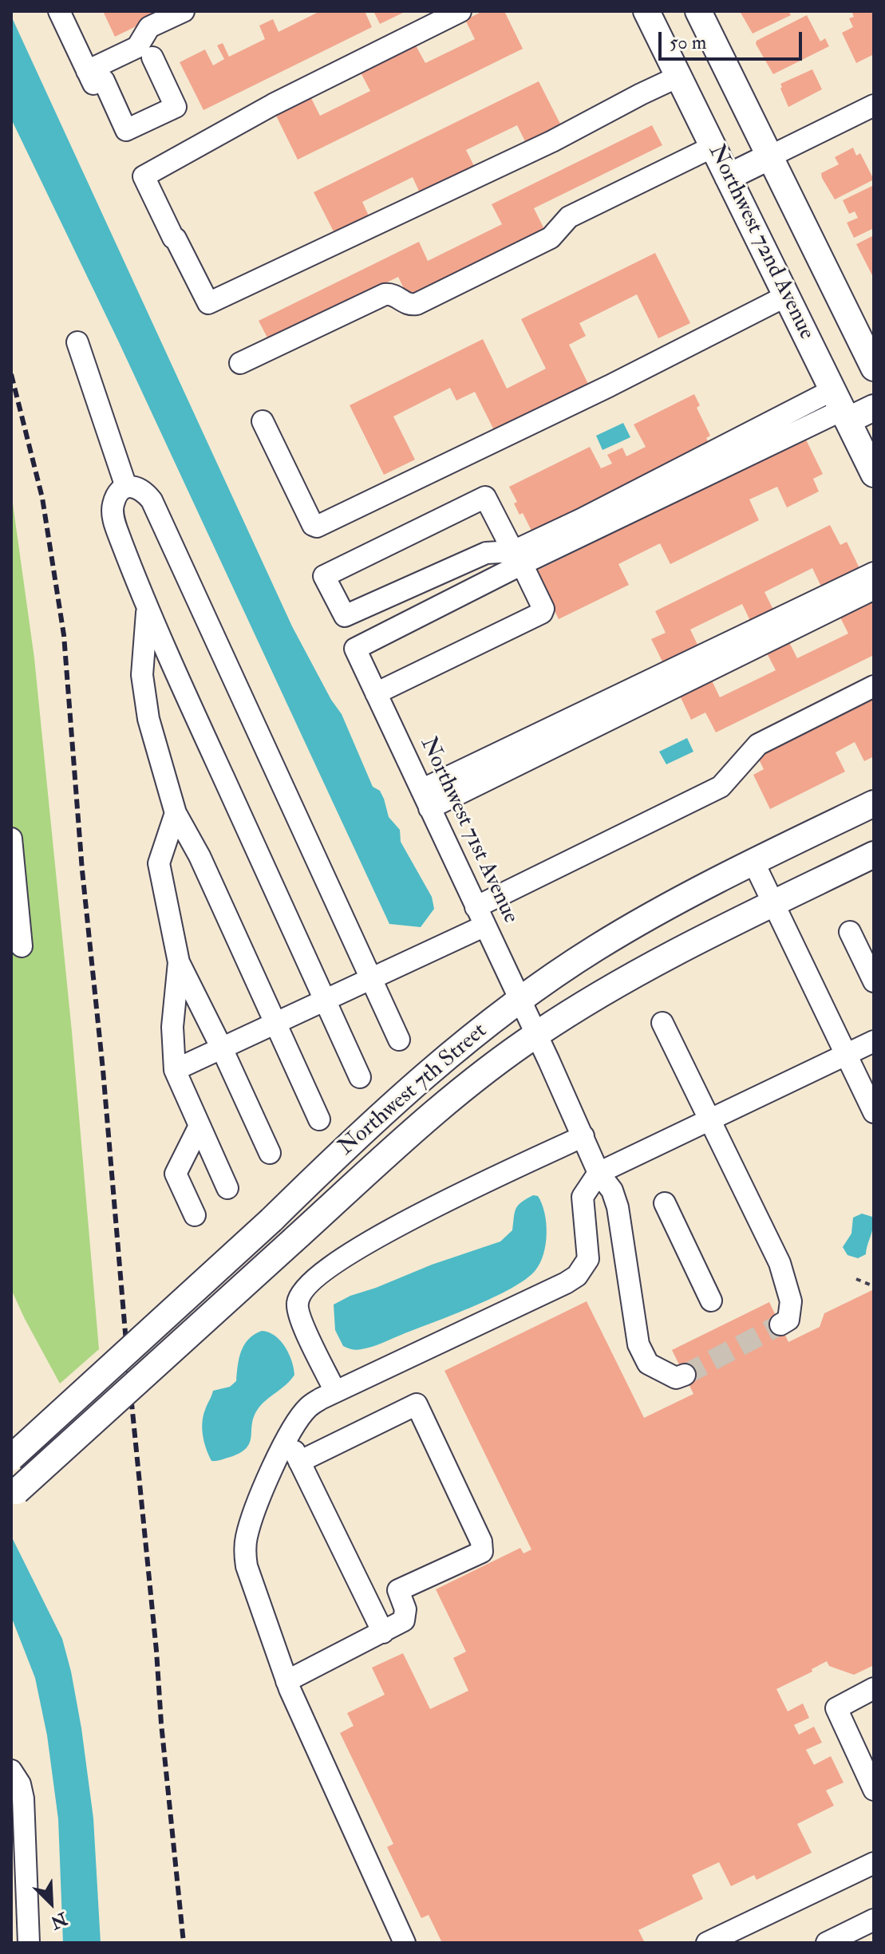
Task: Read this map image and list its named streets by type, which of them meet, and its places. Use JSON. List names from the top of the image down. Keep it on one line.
{"streets":{"main road":["Northwest 72nd Avenue","Northwest 7th Street"],"street":["Northwest 71st Avenue"]},"crossings":[["Northwest 71st Avenue","Northwest 7th Street"]],"scale_bar":"50 m","north":"bottom right"}
